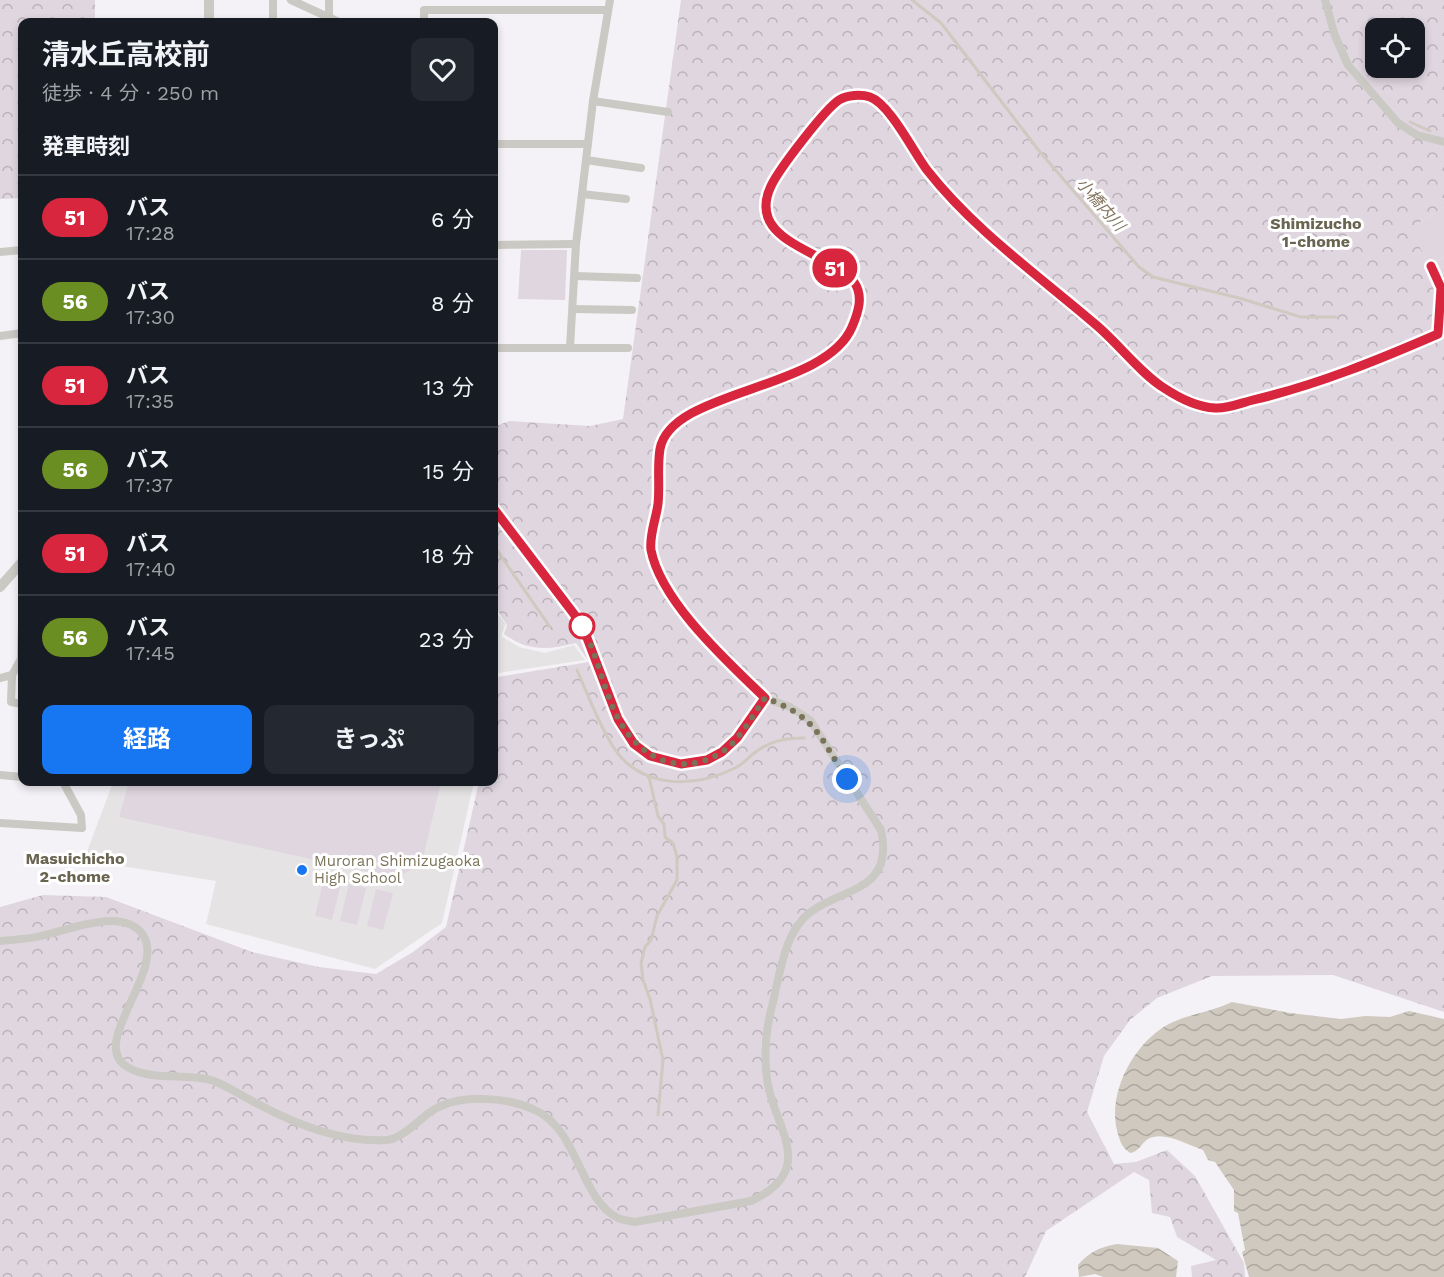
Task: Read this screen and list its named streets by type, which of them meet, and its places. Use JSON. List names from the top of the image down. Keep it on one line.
{"districts":["Shimizucho 1-chome","Masuichicho 2-chome"],"water":["小橋内川"],"places":["Muroran Shimizugaoka High School"],"lines":["bus line 51"],"page":{"on_map":"51","heading":[["清水丘高校前","徒歩 · 4 分 · 250 m"],"発車時刻"],"list":[{"mark":"51","name":"バス","note":"17:28","value":"6 分"},{"mark":"56","name":"バス","note":"17:30","value":"8 分"},{"mark":"51","name":"バス","note":"17:35","value":"13 分"},{"mark":"56","name":"バス","note":"17:37","value":"15 分"},{"mark":"51","name":"バス","note":"17:40","value":"18 分"},{"mark":"56","name":"バス","note":"17:45","value":"23 分"}],"buttons":["経路","きっぷ"]}}
